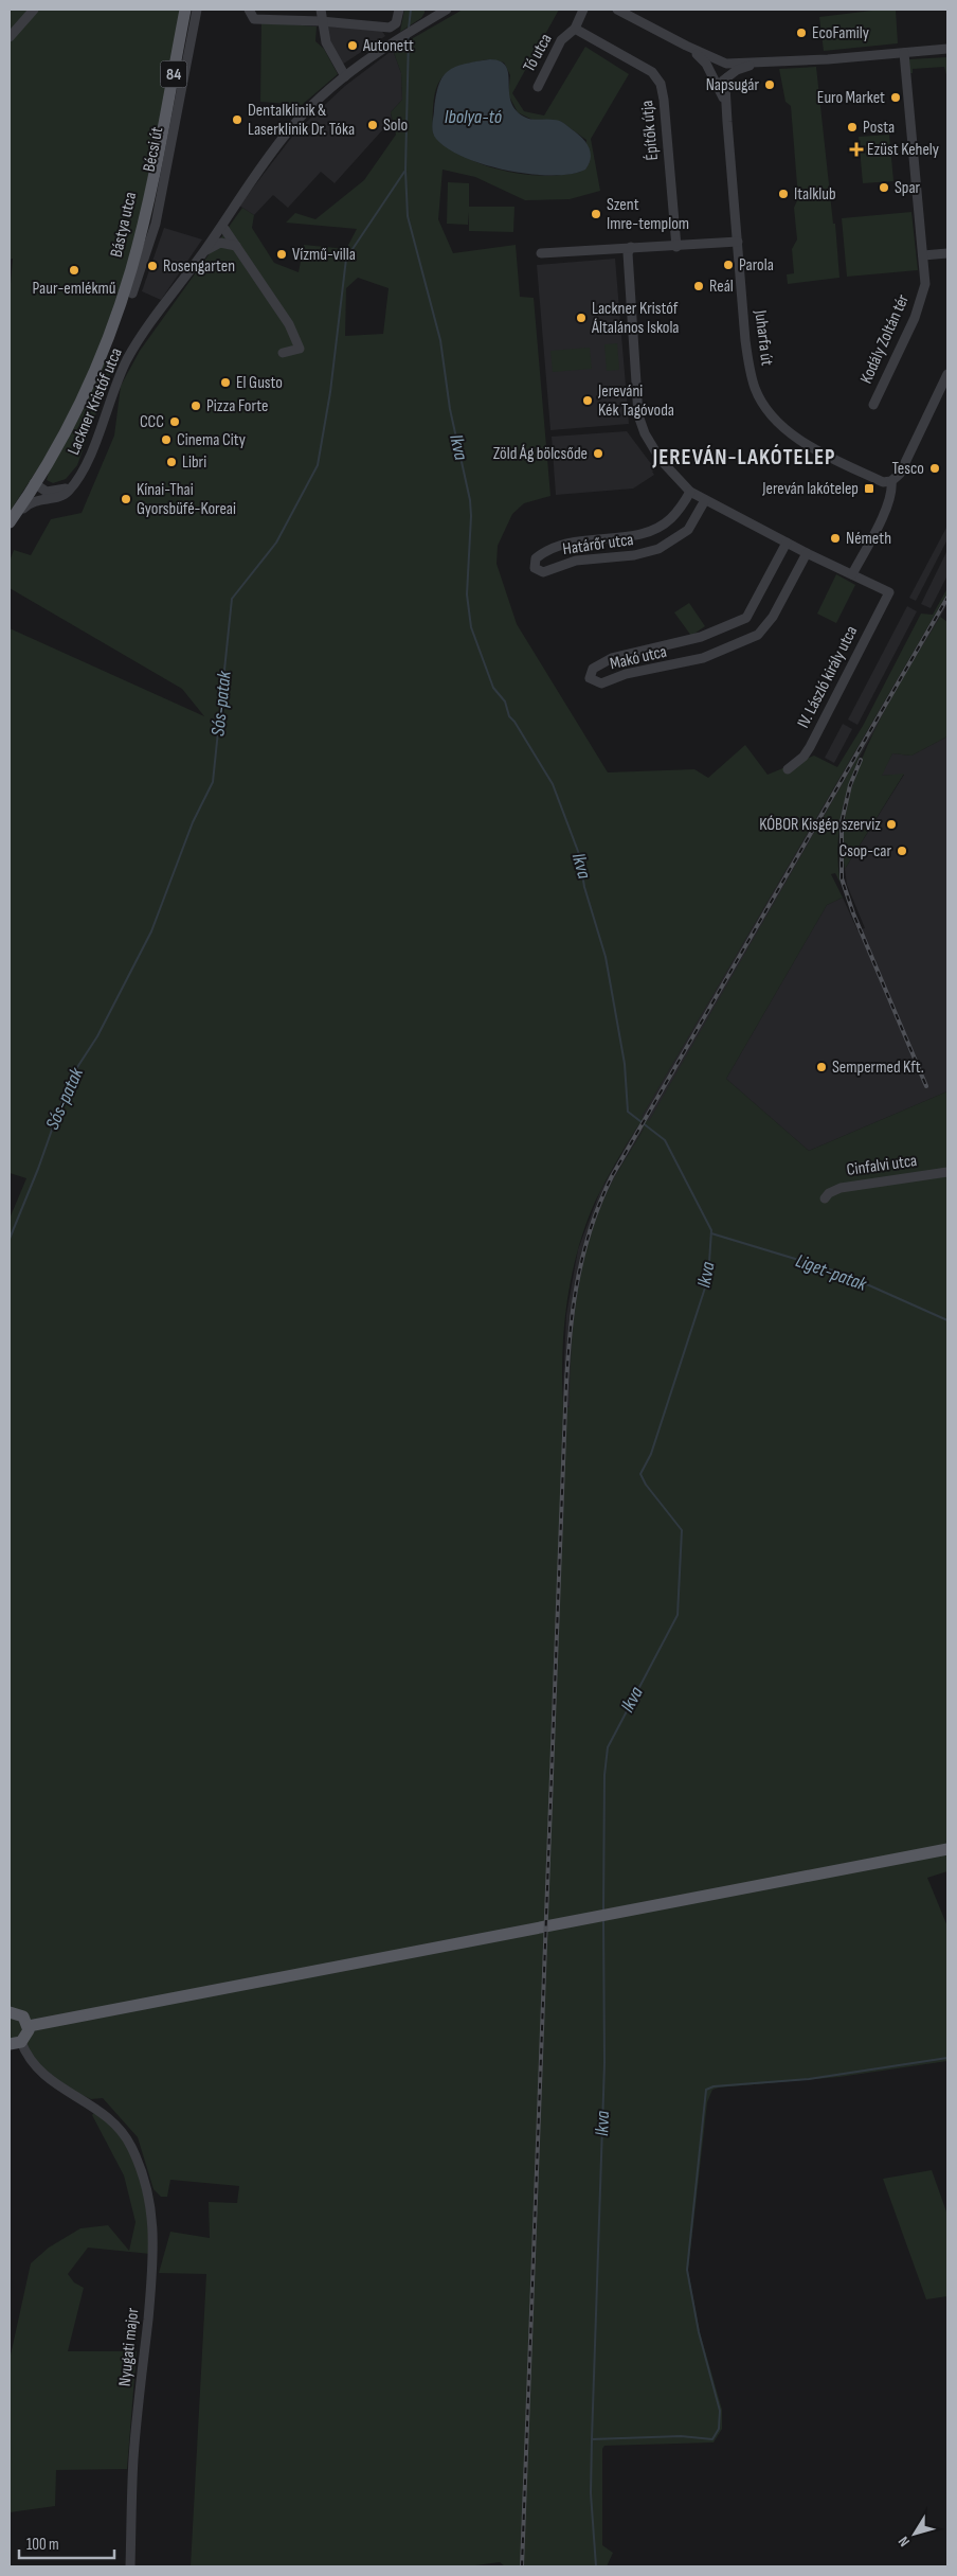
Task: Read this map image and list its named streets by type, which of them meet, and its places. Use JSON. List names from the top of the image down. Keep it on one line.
{"streets":{"main road":["84","Bástya utca"],"street":["Tó utca","Építők útja","Bécsi út","Juharfa út","Kodály Zoltán tér","Lackner Kristóf utca","Határőr utca","Makó utca","IV. László király utca","Cinfalvi utca","Nyugati major"]},"crossings":[["Tó utca","Építők útja"],["84","Bástya utca"],["84","Lackner Kristóf utca"],["Bástya utca","Lackner Kristóf utca"]],"districts":["JEREVÁN-LAKÓTELEP"],"water":["Ibolya-tó","Ikva","Sós-patak","Liget-patak"],"places":{"other":["EcoFamily","Autonett","Napsugár","Euro Market","Dentalklinik & Laserklinik Dr. Tóka","Solo","Posta","Spar","Italklub","Szent Imre-templom","Vízmű-villa","Parola","Rosengarten","Paur-emlékmű","Reál","Lackner Kristóf Általános Iskola","El Gusto","Jereváni Kék Tagóvoda","Pizza Forte","CCC","Cinema City","Zöld Ág bölcsőde","Libri","Tesco","Kínai-Thai Gyorsbüfé-Koreai","Németh","KÓBOR Kisgép szerviz","Csop-car","Sempermed Kft."],"health":["Ezüst Kehely"],"transit":["Jereván lakótelep"]},"scale_bar":"100 m","north":"bottom left"}
